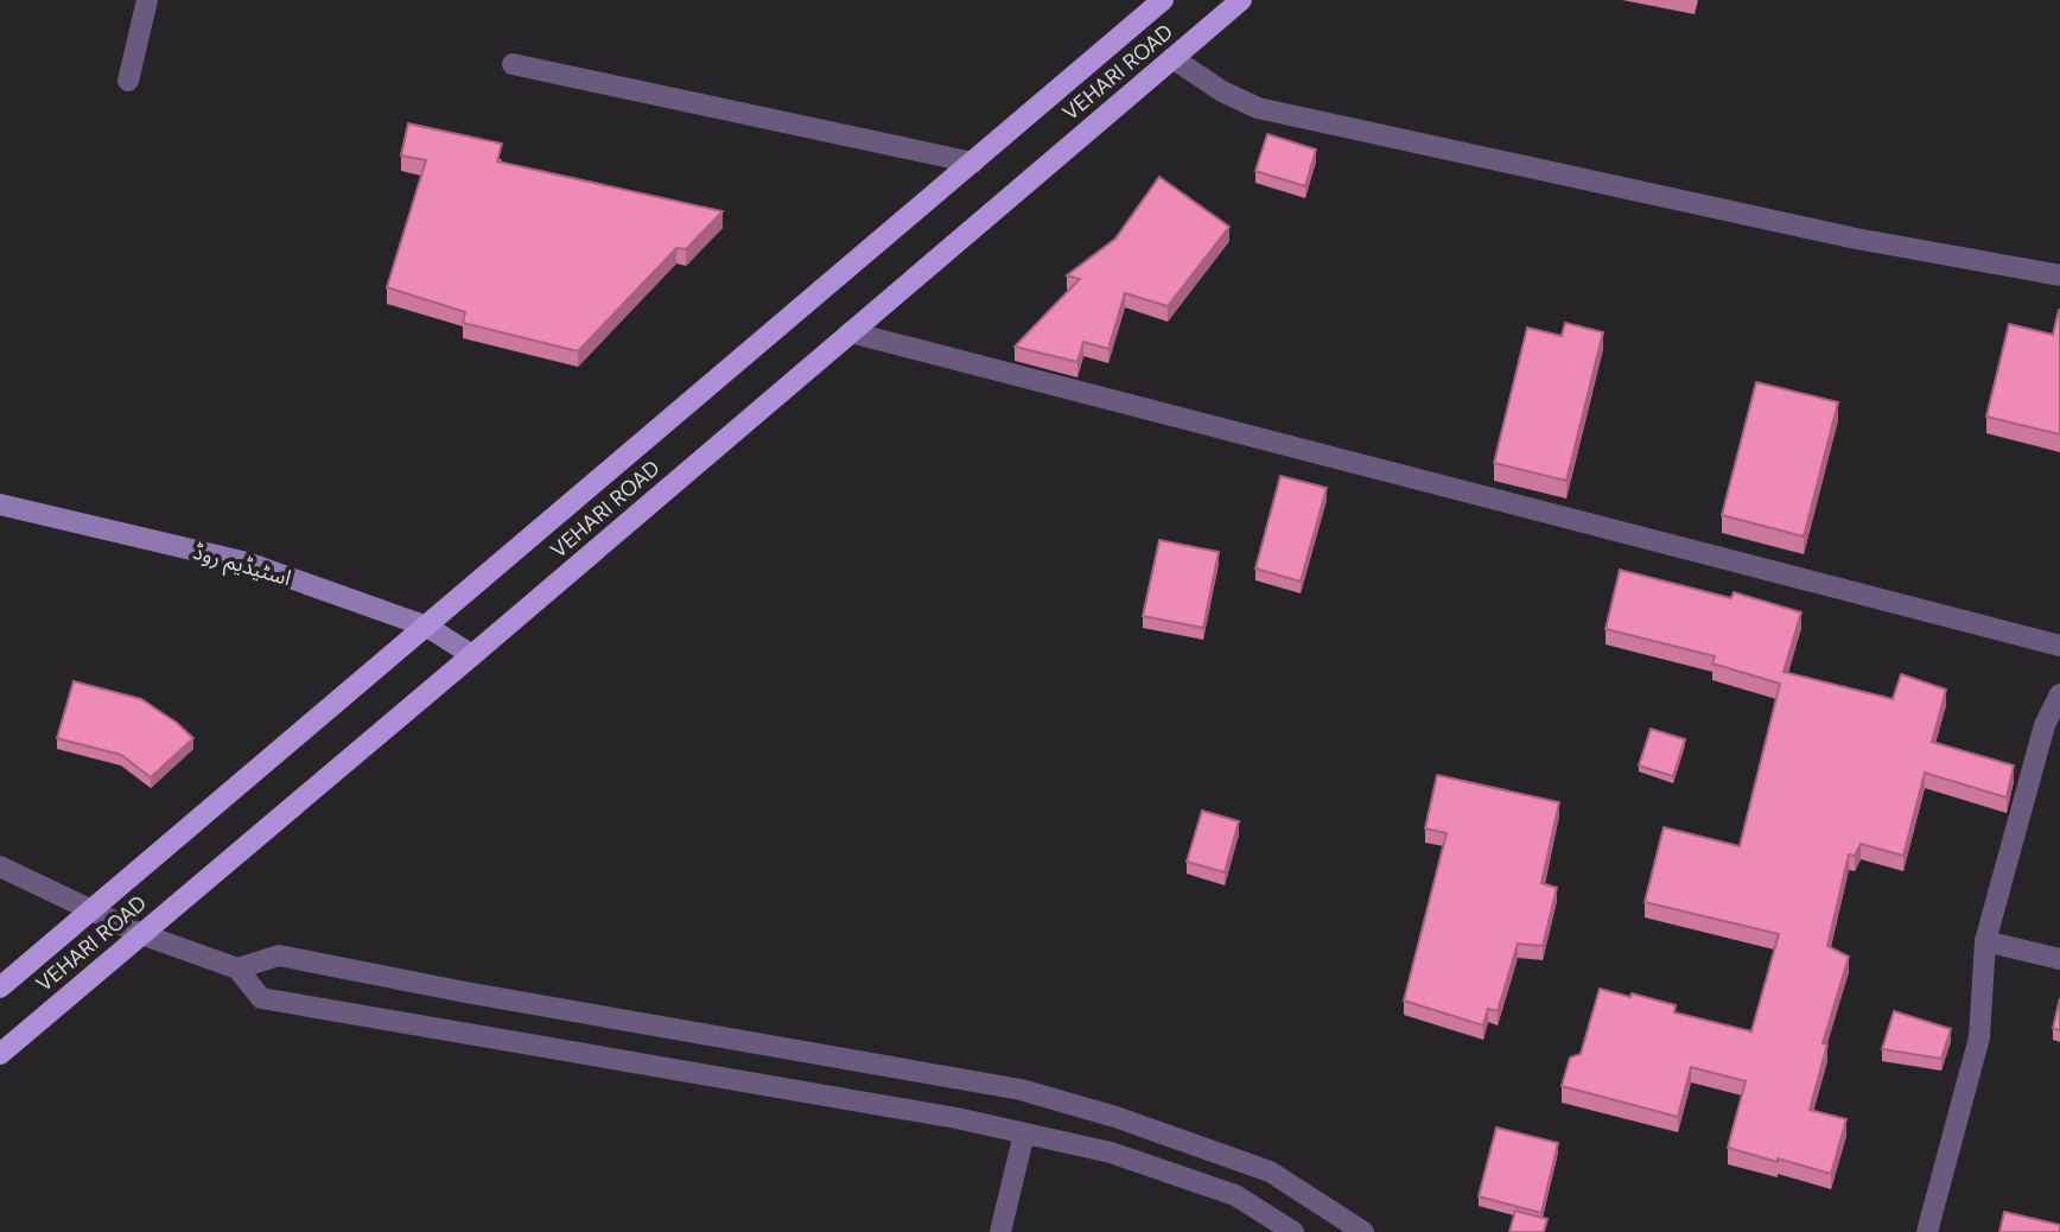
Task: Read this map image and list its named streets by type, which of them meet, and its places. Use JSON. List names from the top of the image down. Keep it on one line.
{"streets":{"main road":["VEHARI ROAD","اسٹیڈیم روڈ"]},"crossings":[["VEHARI ROAD","اسٹیڈیم روڈ"]]}
